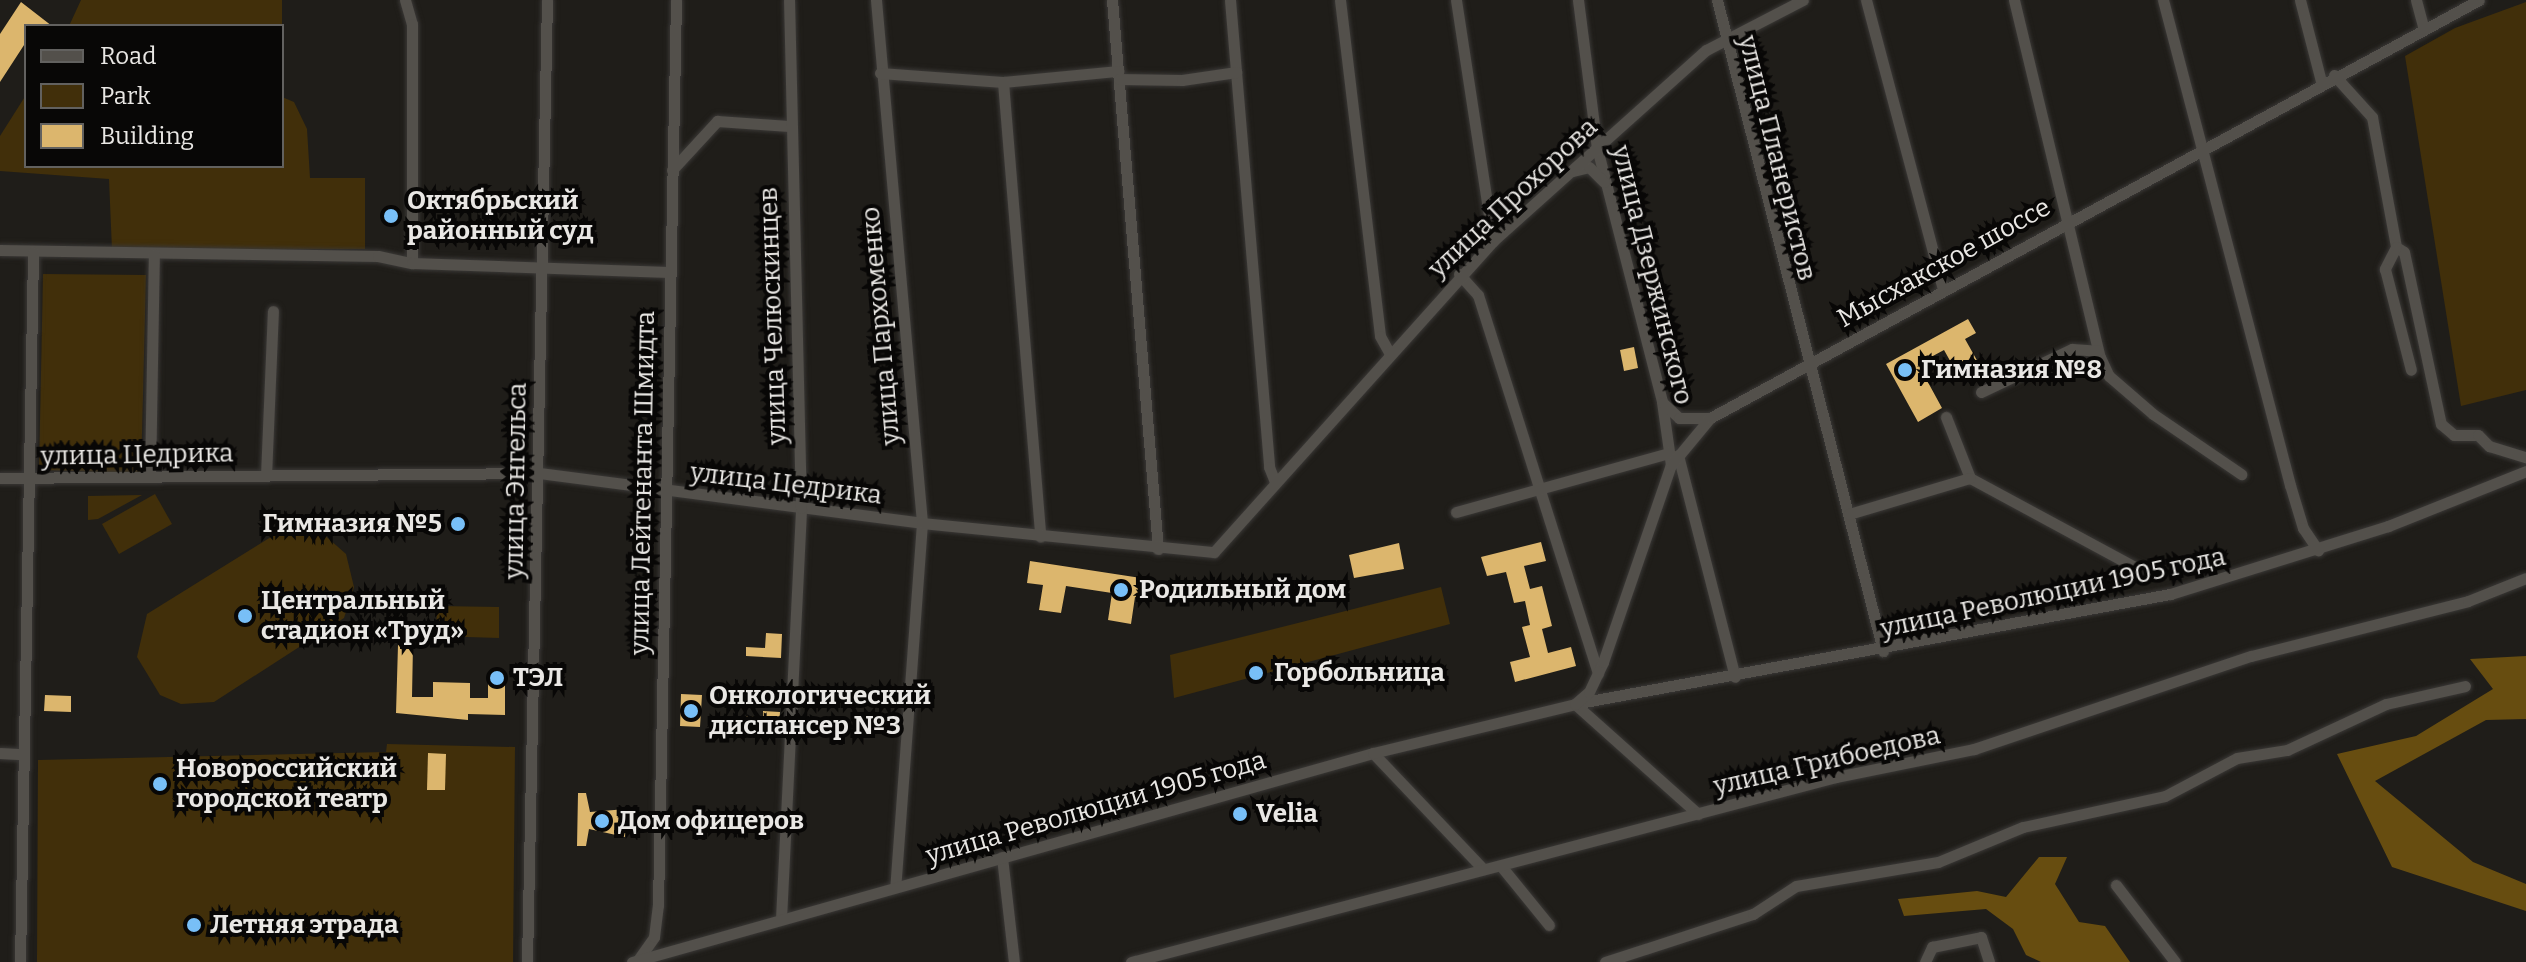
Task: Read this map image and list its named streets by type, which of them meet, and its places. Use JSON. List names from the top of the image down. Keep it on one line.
{"streets":{"street":["улица Планеристов","улица Прохорова","Мысхакское шоссе","улица Дзержинского","улица Челюскинцев","улица Пархоменко","улица Цедрика","улица Энгельса","улица Лейтенанта Шмидта","улица Революции 1905 года","улица Грибоедова"]},"crossings":[["улица Планеристов","улица Прохорова"],["улица Планеристов","Мысхакское шоссе"],["улица Планеристов","улица Революции 1905 года"],["улица Прохорова","улица Дзержинского"],["улица Прохорова","улица Цедрика"],["Мысхакское шоссе","улица Дзержинского"],["Мысхакское шоссе","улица Революции 1905 года"],["улица Дзержинского","улица Революции 1905 года"],["улица Челюскинцев","улица Цедрика"],["улица Челюскинцев","улица Революции 1905 года"],["улица Пархоменко","улица Цедрика"],["улица Пархоменко","улица Революции 1905 года"],["улица Цедрика","улица Энгельса"],["улица Цедрика","улица Лейтенанта Шмидта"],["улица Лейтенанта Шмидта","улица Революции 1905 года"]],"places":["Октябрьский районный суд","Гимназия №8","Гимназия №5","Родильный дом","Центральный стадион «Труд»","Горбольница","ТЭЛ","Онкологический диспансер №3","Новороссийский городской театр","Velia","Дом офицеров","Летняя этрада"],"legend":["Road","Park","Building"]}
